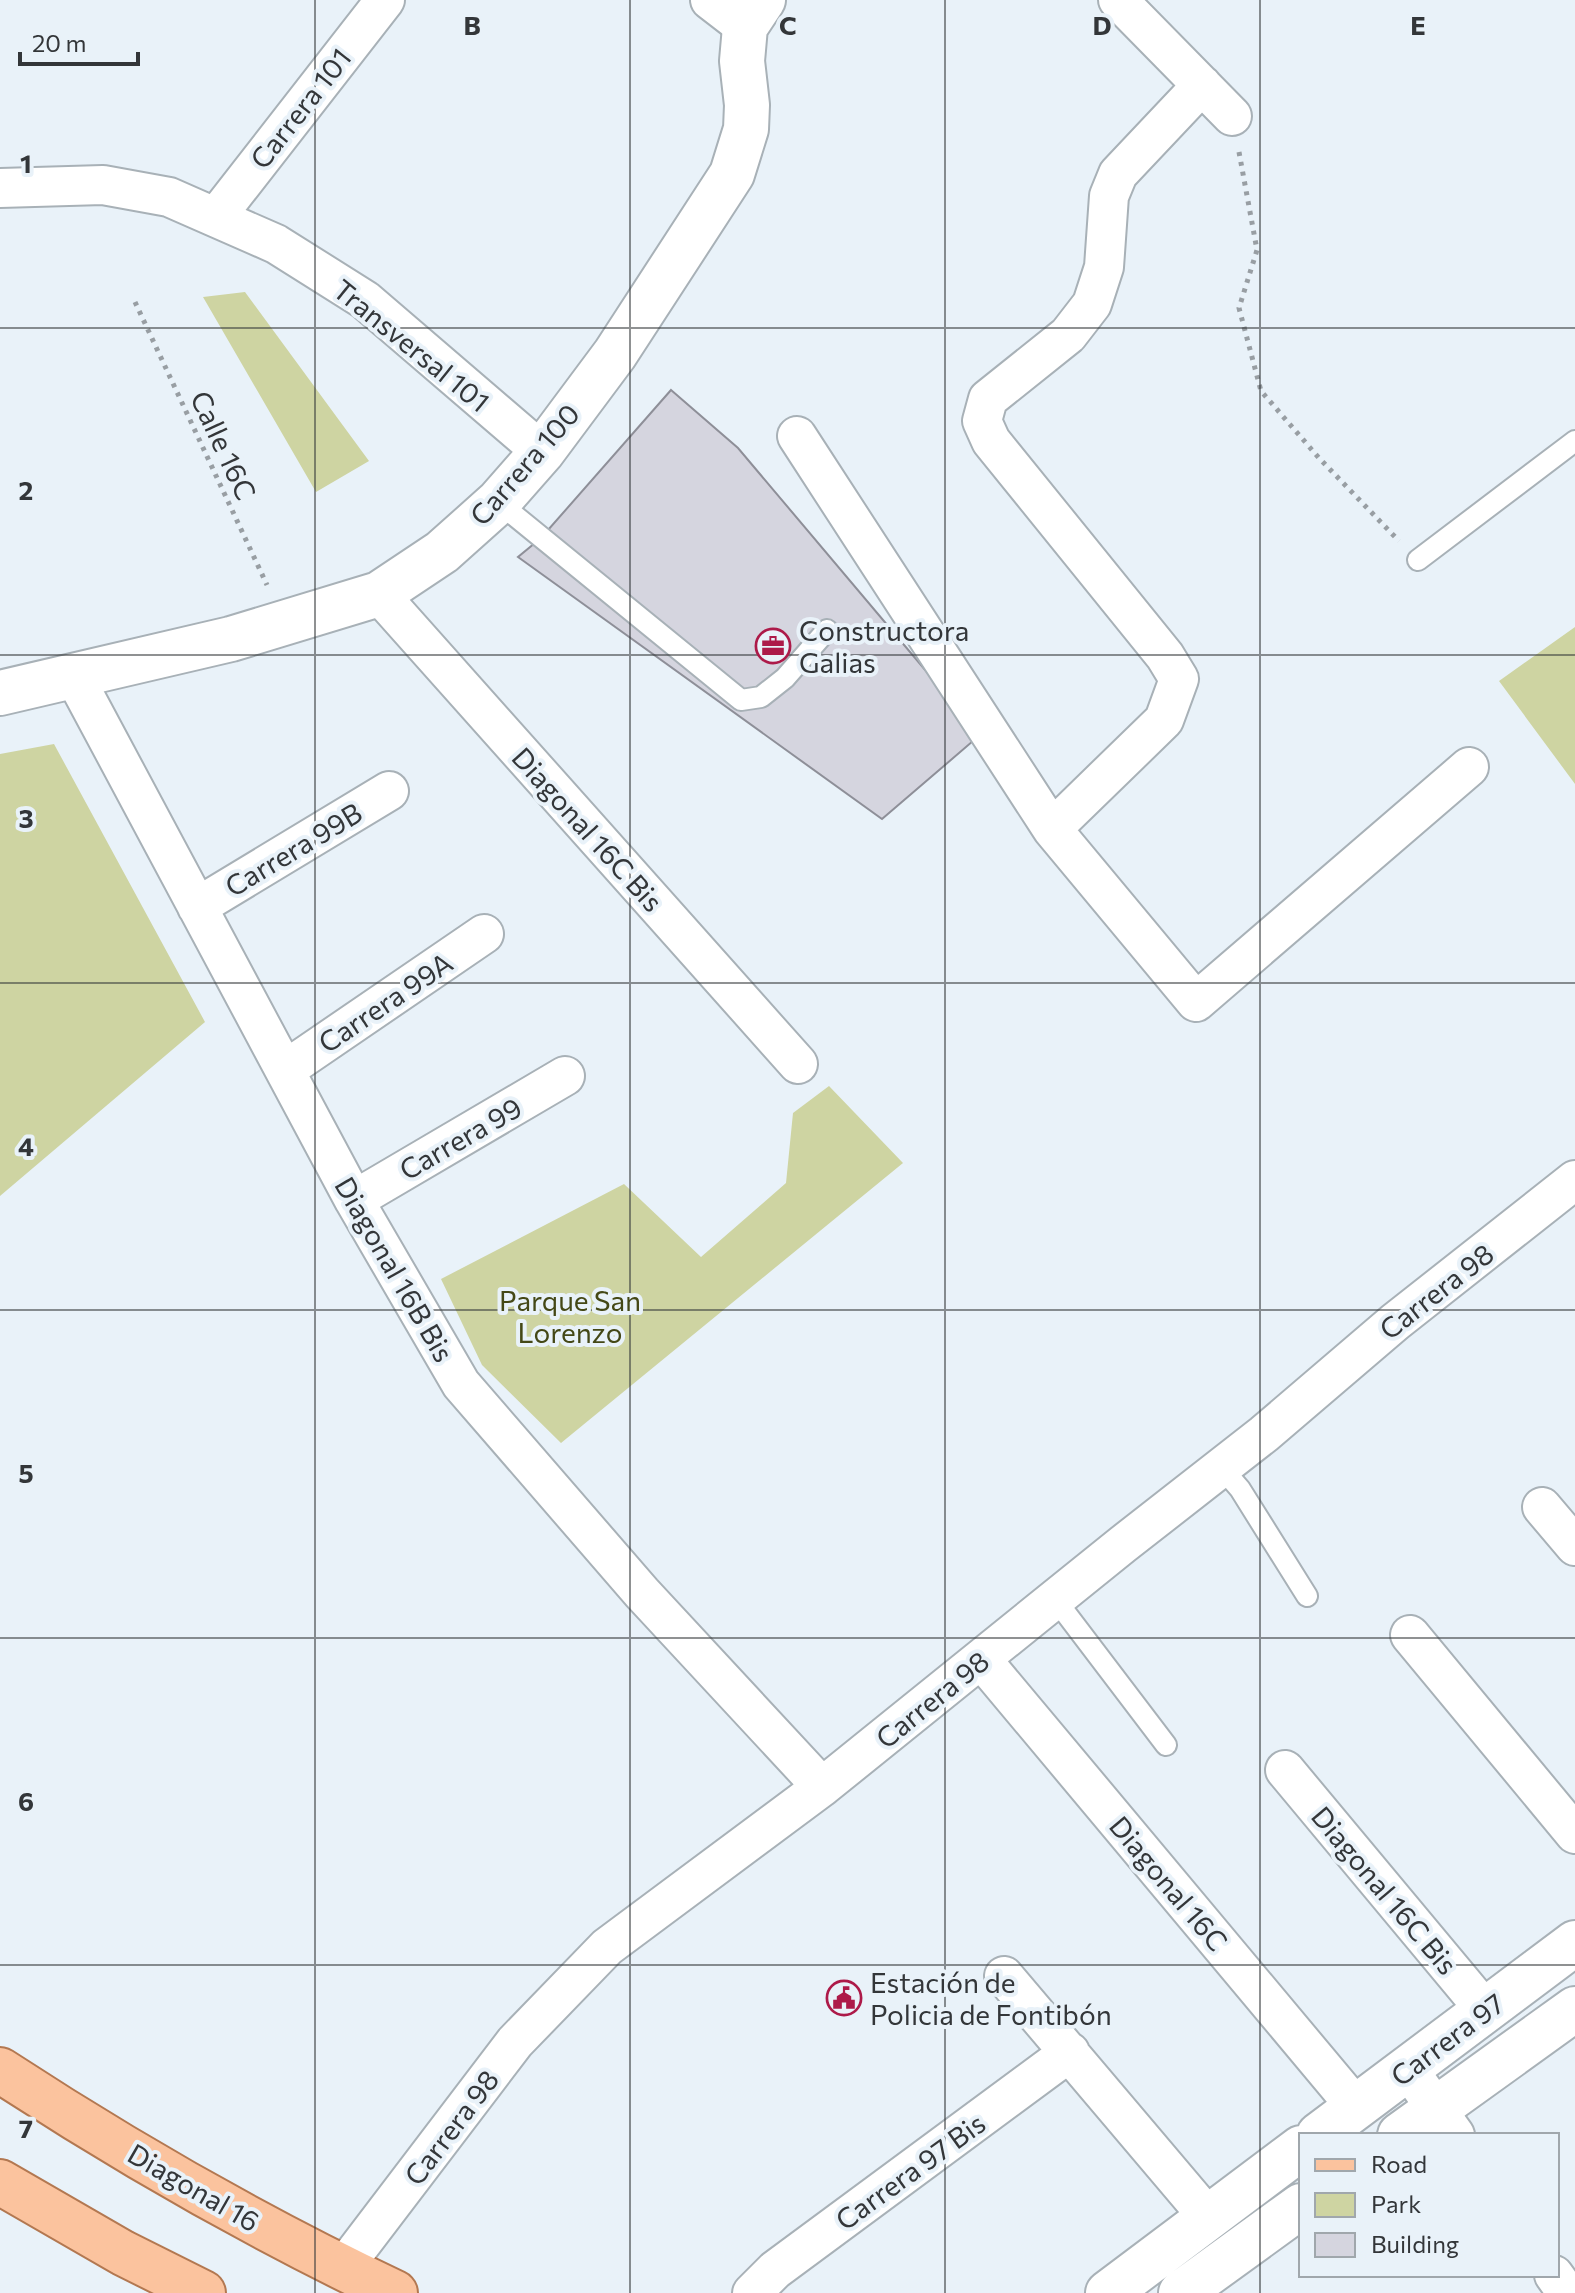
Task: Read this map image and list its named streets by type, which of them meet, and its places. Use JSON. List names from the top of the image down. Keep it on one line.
{"streets":{"main road":["Diagonal 16"],"street":["Carrera 101","Transversal 101","Carrera 100","Diagonal 16C Bis","Carrera 99B","Carrera 99A","Carrera 99","Diagonal 16B Bis","Carrera 98","Diagonal 16C","Carrera 97","Carrera 97 Bis"],"path":["Calle 16C"]},"crossings":[["Carrera 101","Transversal 101"],["Transversal 101","Carrera 100"],["Carrera 100","Diagonal 16C Bis"],["Carrera 100","Diagonal 16B Bis"],["Diagonal 16C Bis","Carrera 97"],["Carrera 99B","Diagonal 16B Bis"],["Carrera 99A","Diagonal 16B Bis"],["Carrera 99","Diagonal 16B Bis"],["Diagonal 16B Bis","Carrera 98"],["Carrera 98","Diagonal 16C"],["Carrera 98","Diagonal 16"],["Diagonal 16C","Carrera 97"]],"parks":["Parque San Lorenzo"],"places":{"office":["Constructora Galias"],"public building":["Estación de Policia de Fontibón"]},"legend":["Road","Park","Building"],"scale_bar":"20 m","grid":{"columns":["B","C","D","E"],"rows":["1","2","3","4","5","6","7"]}}
